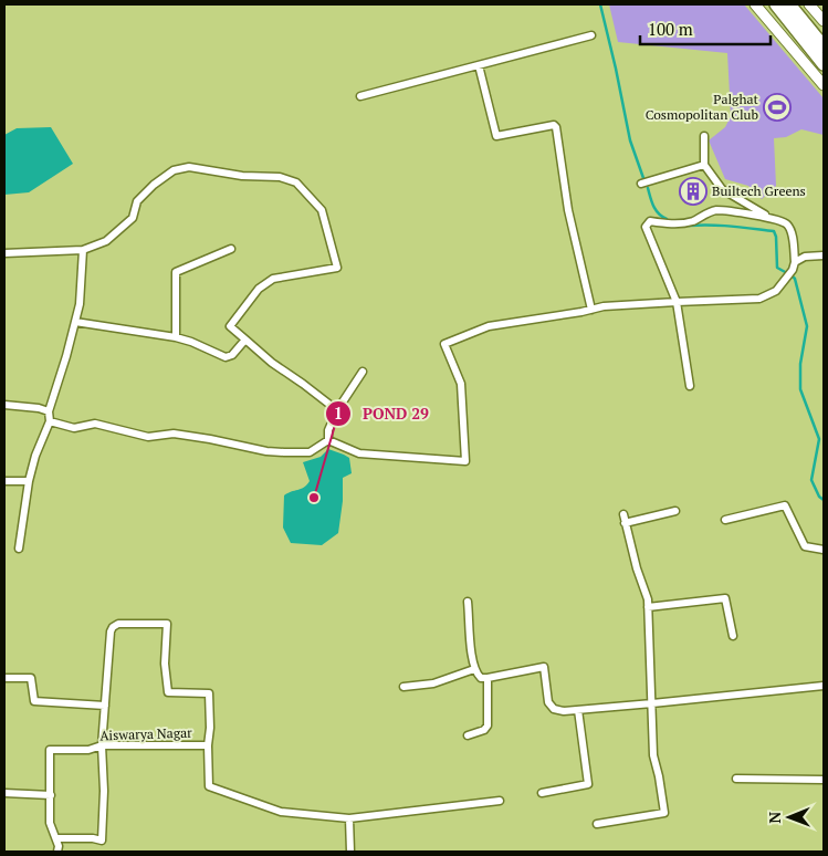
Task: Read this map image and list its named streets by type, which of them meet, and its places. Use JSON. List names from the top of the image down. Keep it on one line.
{"streets":{"street":["Aiswarya Nagar"]},"places":{"sports":["Palghat Cosmopolitan Club"],"building":["Builtech Greens"],"other":["POND 29"]},"scale_bar":"100 m","north":"left"}
